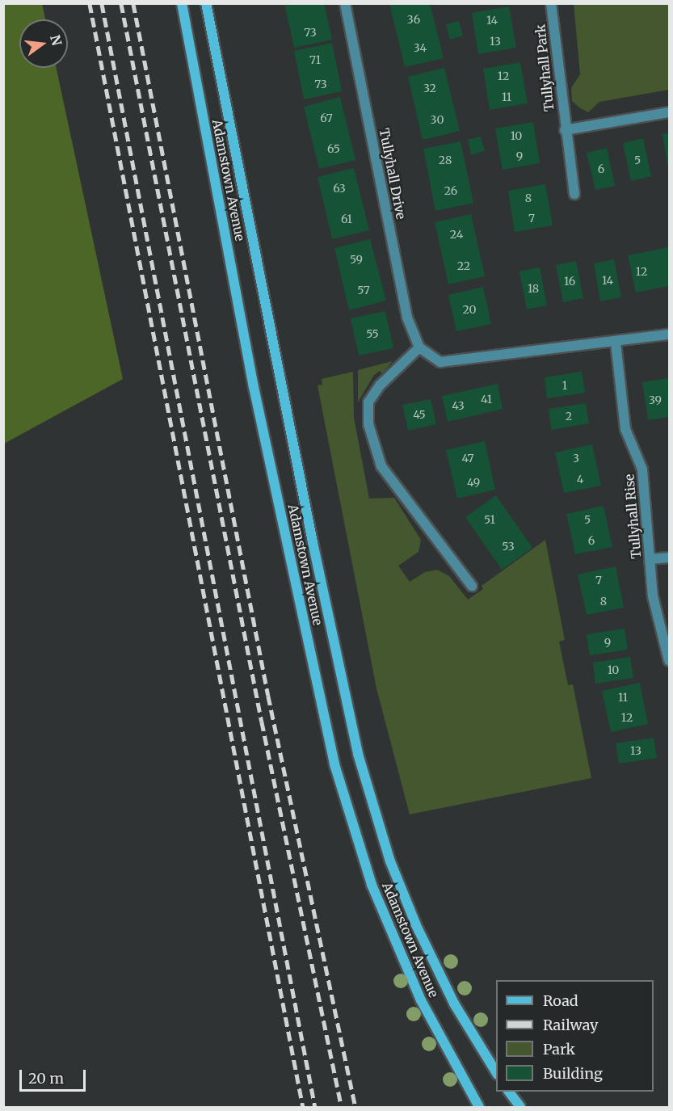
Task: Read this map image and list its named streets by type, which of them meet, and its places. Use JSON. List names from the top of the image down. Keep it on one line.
{"streets":{"street":["Tullyhall Park","Tullyhall Drive","Adamstown Avenue","Tullyhall Rise"]},"house_numbers":["36","14","73","13","34","71","12","73","32","11","67","30","10","65","9","28","5","6","63","26","8","7","61","24","59","22","12","14","16","18","57","20","55","1","41","39","43","45","2","47","3","4","49","51","5","6","53","7","8","9","10","11","12","13"],"legend":["Road","Railway","Park","Building"],"scale_bar":"20 m","north":"right"}
